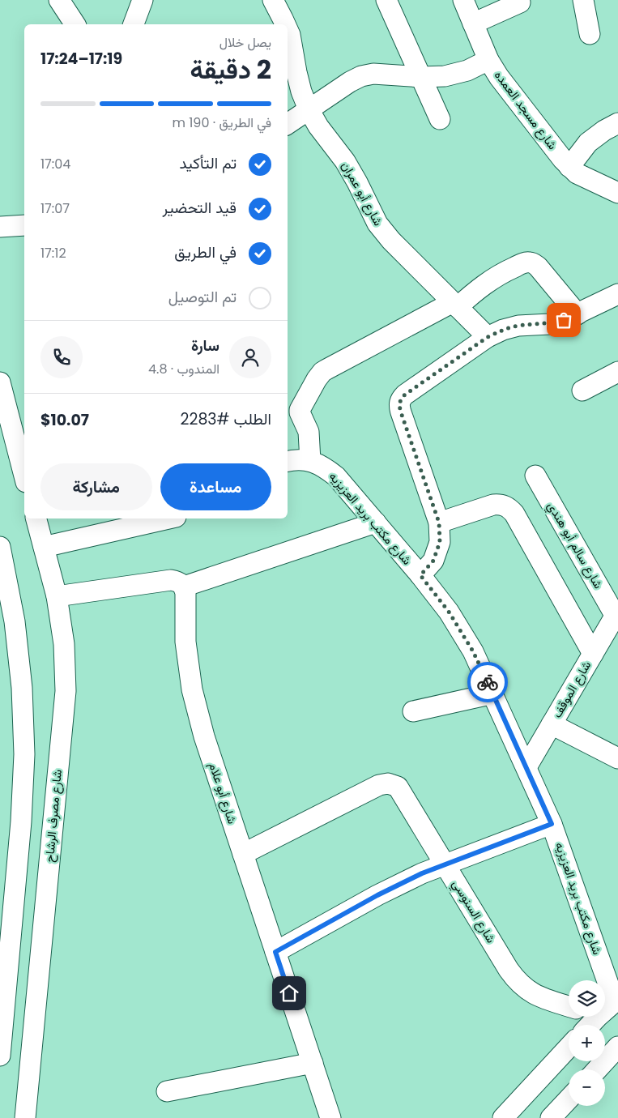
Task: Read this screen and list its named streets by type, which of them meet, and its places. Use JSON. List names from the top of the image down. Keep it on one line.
{"streets":{"street":["شارع مسجد العمده","شارع أبو عمران","شارع مكتب بريد العزيزيه","شارع سالم أبو هندي","شارع الموقف","شارع أبو علام","شارع مصرف الرشاح","شارع السنوسي"]},"crossings":[["شارع مكتب بريد العزيزيه","شارع الموقف"],["شارع سالم أبو هندي","شارع الموقف"],["شارع أبو علام","شارع السنوسي"]],"page":{"heading":["2 دقيقة","يصل خلال","17:19–17:24"],"panel":["سارة","المندوب · 4.8","الطلب #2283","$10.07"],"bar":"في الطريق · 190 m","list":[["تم التأكيد","17:04"],["قيد التحضير","17:07"],["في الطريق","17:12"],"تم التوصيل"],"buttons":["مساعدة","مشاركة"],"map_buttons":["+","−"]}}
